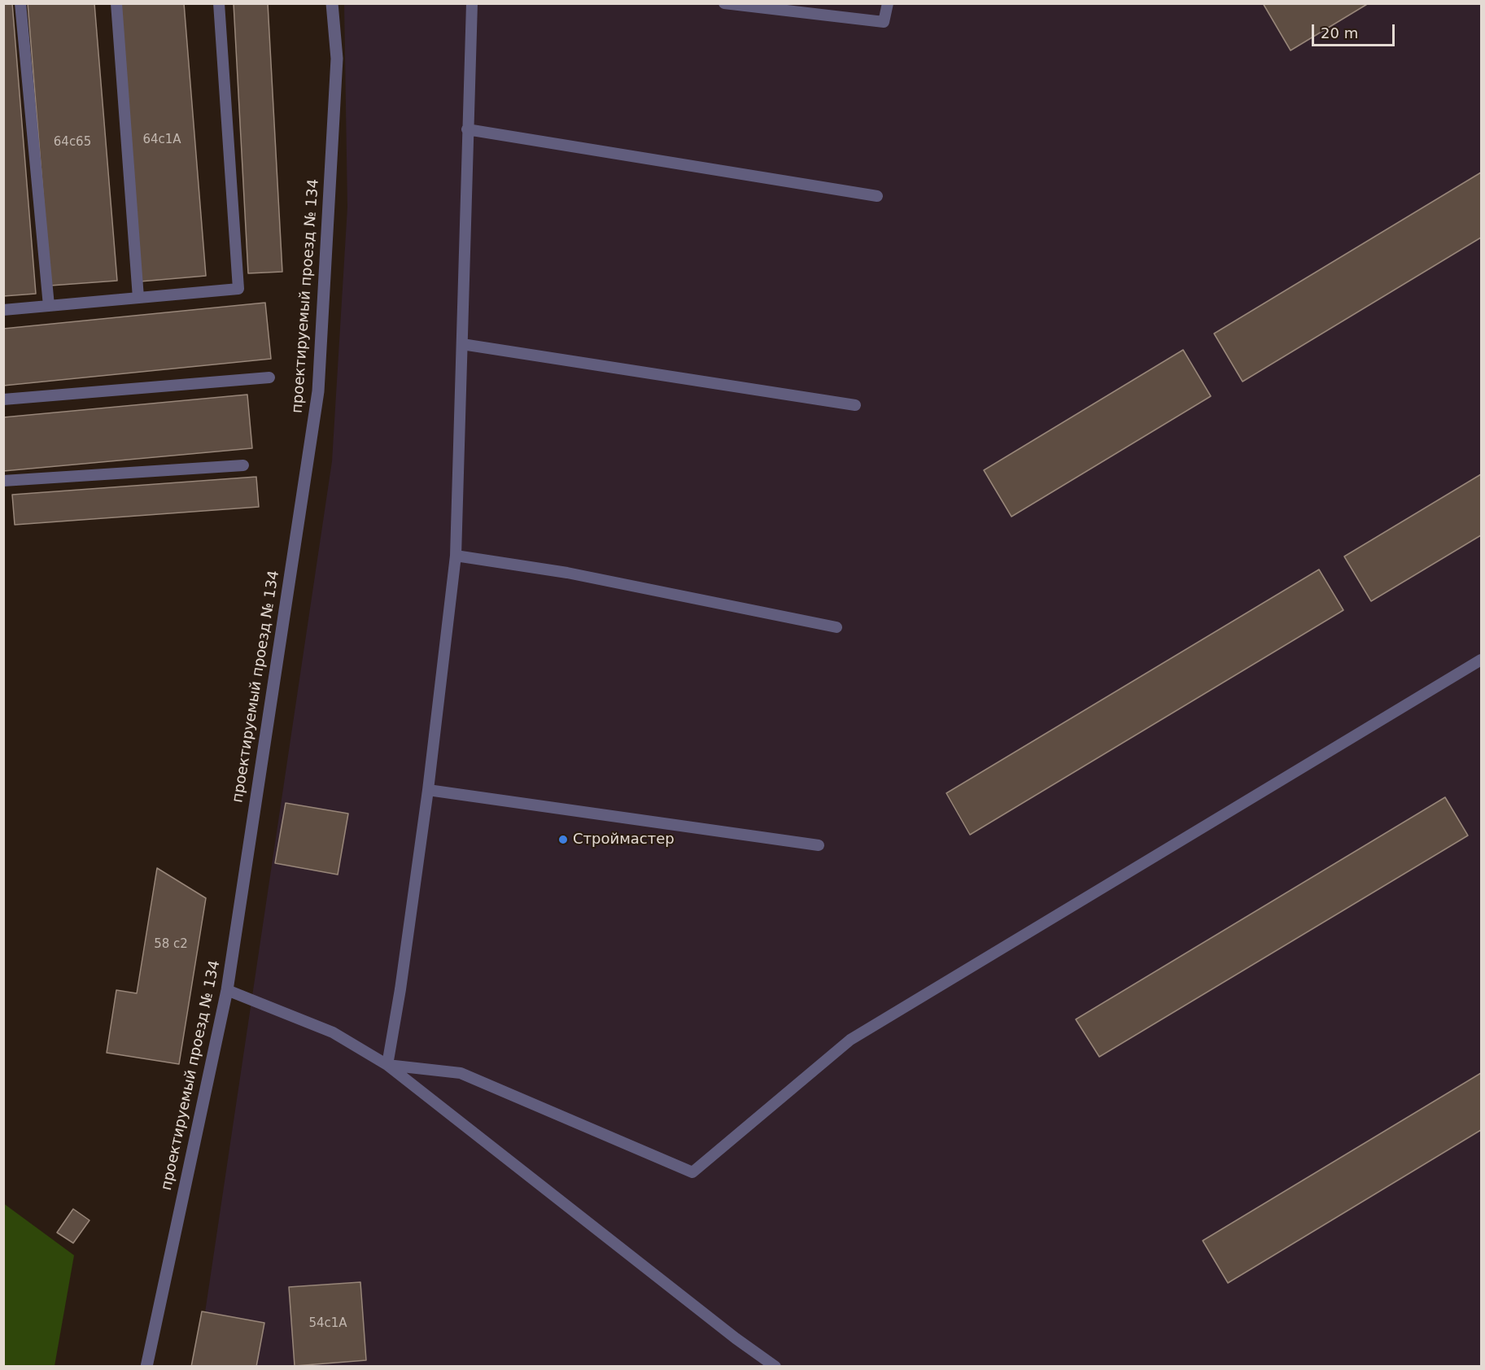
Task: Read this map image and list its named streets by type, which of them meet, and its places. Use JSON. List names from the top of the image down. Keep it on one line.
{"streets":{"street":["проектируемый проезд № 134"]},"places":["Строймастер"],"house_numbers":["64с1А","64с65","58 с2","54с1А"],"scale_bar":"20 m"}
